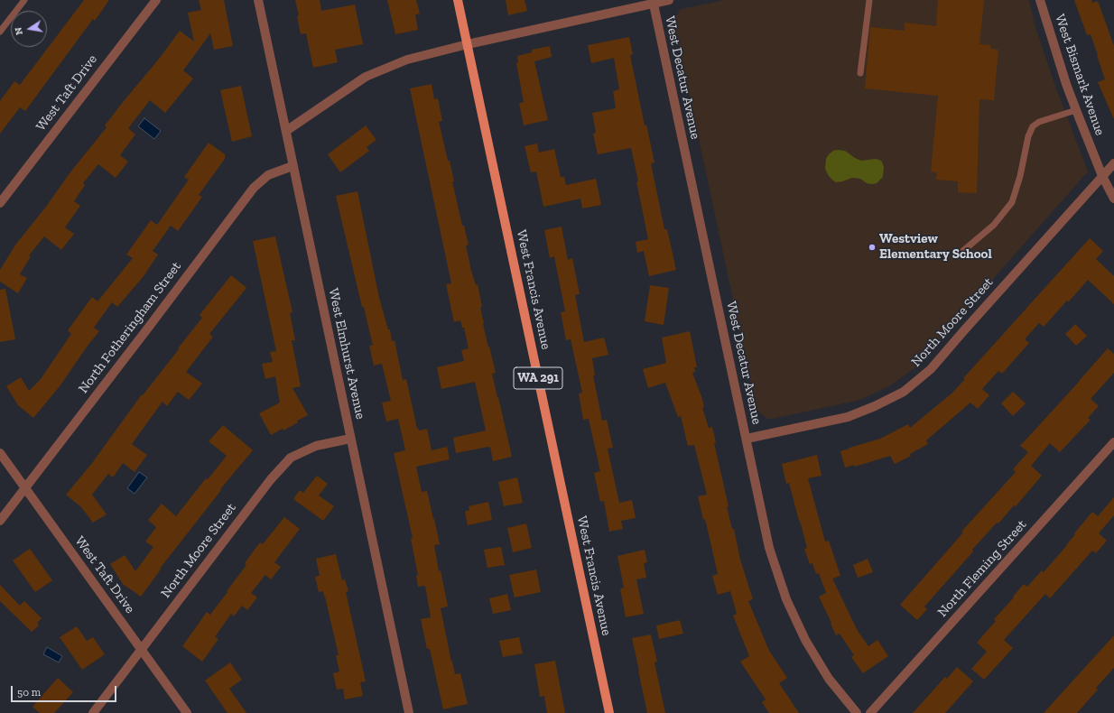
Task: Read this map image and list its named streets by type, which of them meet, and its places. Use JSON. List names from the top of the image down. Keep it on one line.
{"streets":{"main road":["West Francis Avenue","WA 291"],"street":["West Bismark Avenue","West Decatur Avenue","West Taft Drive","North Moore Street","North Fotheringham Street","West Elmhurst Avenue","North Fleming Street"]},"crossings":[["West Bismark Avenue","North Moore Street"],["West Decatur Avenue","North Moore Street"],["West Taft Drive","North Moore Street"],["West Taft Drive","North Fotheringham Street"],["North Moore Street","West Elmhurst Avenue"],["North Fotheringham Street","West Elmhurst Avenue"]],"places":["Westview Elementary School"],"scale_bar":"50 m","north":"left"}
